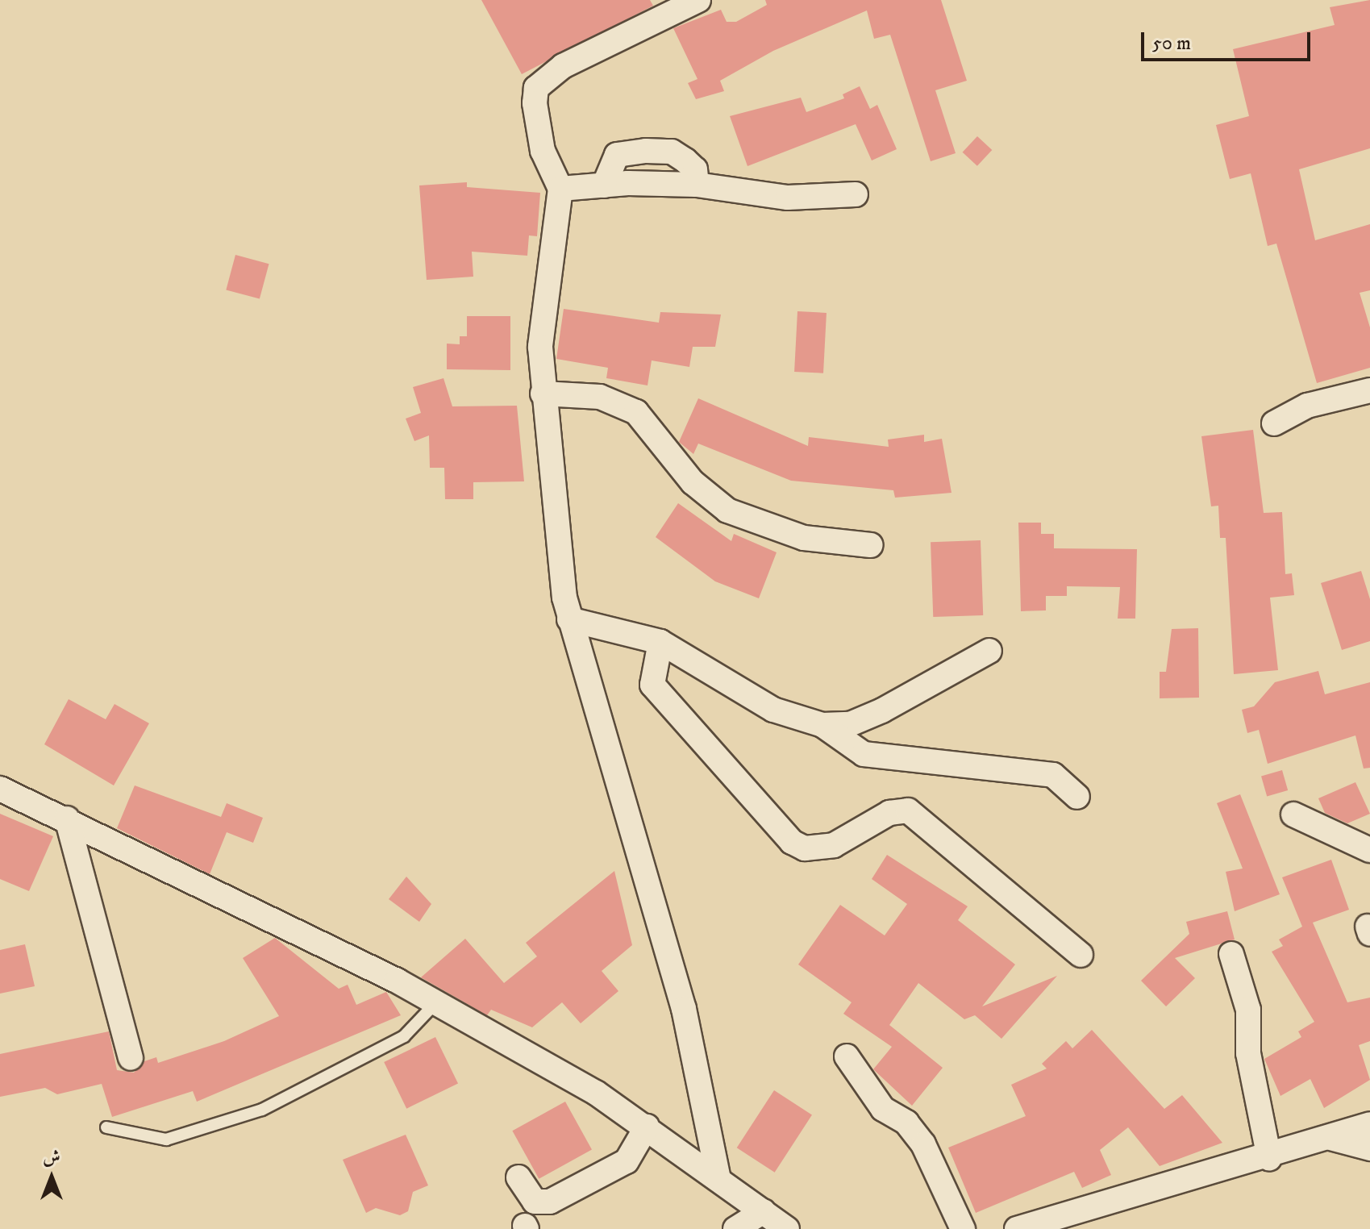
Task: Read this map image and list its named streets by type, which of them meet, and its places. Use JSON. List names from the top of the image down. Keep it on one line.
{"scale_bar":"50 m","north":"top"}
